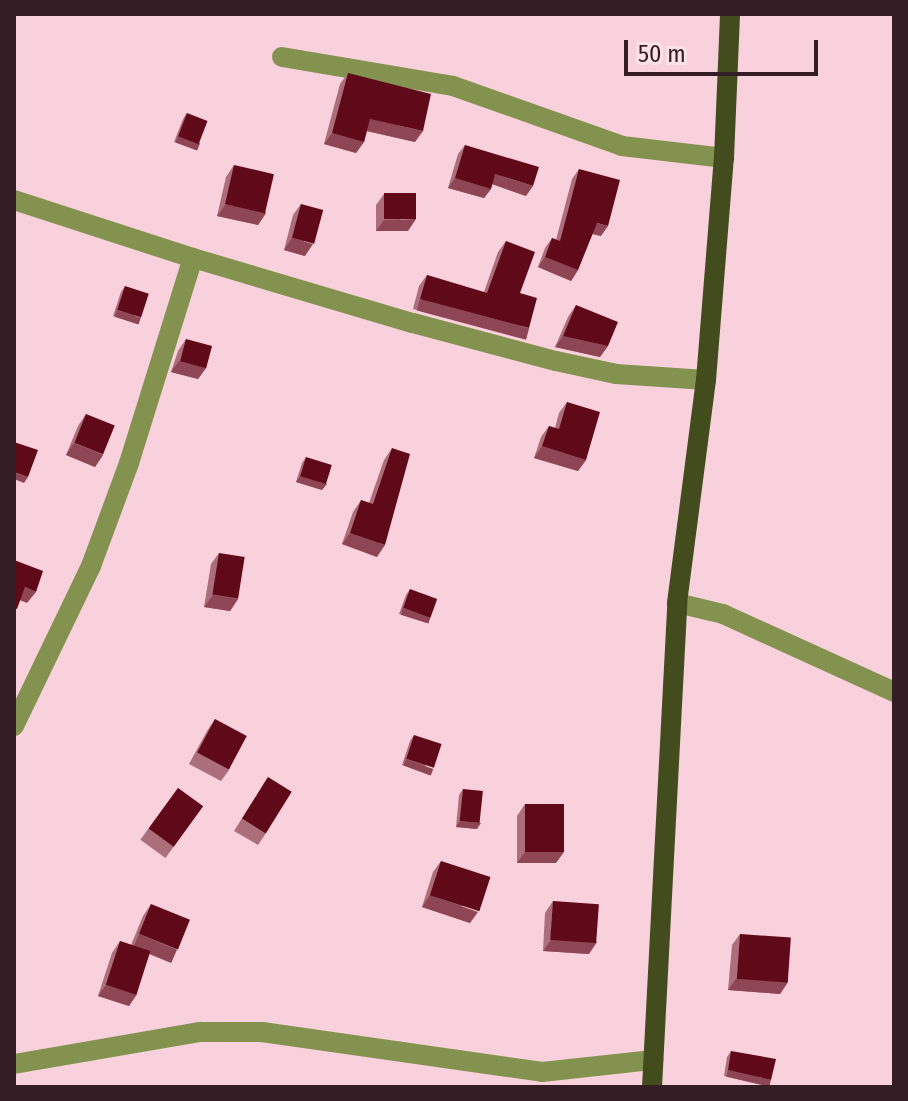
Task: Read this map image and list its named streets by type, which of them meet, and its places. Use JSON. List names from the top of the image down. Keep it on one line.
{"scale_bar":"50 m"}
